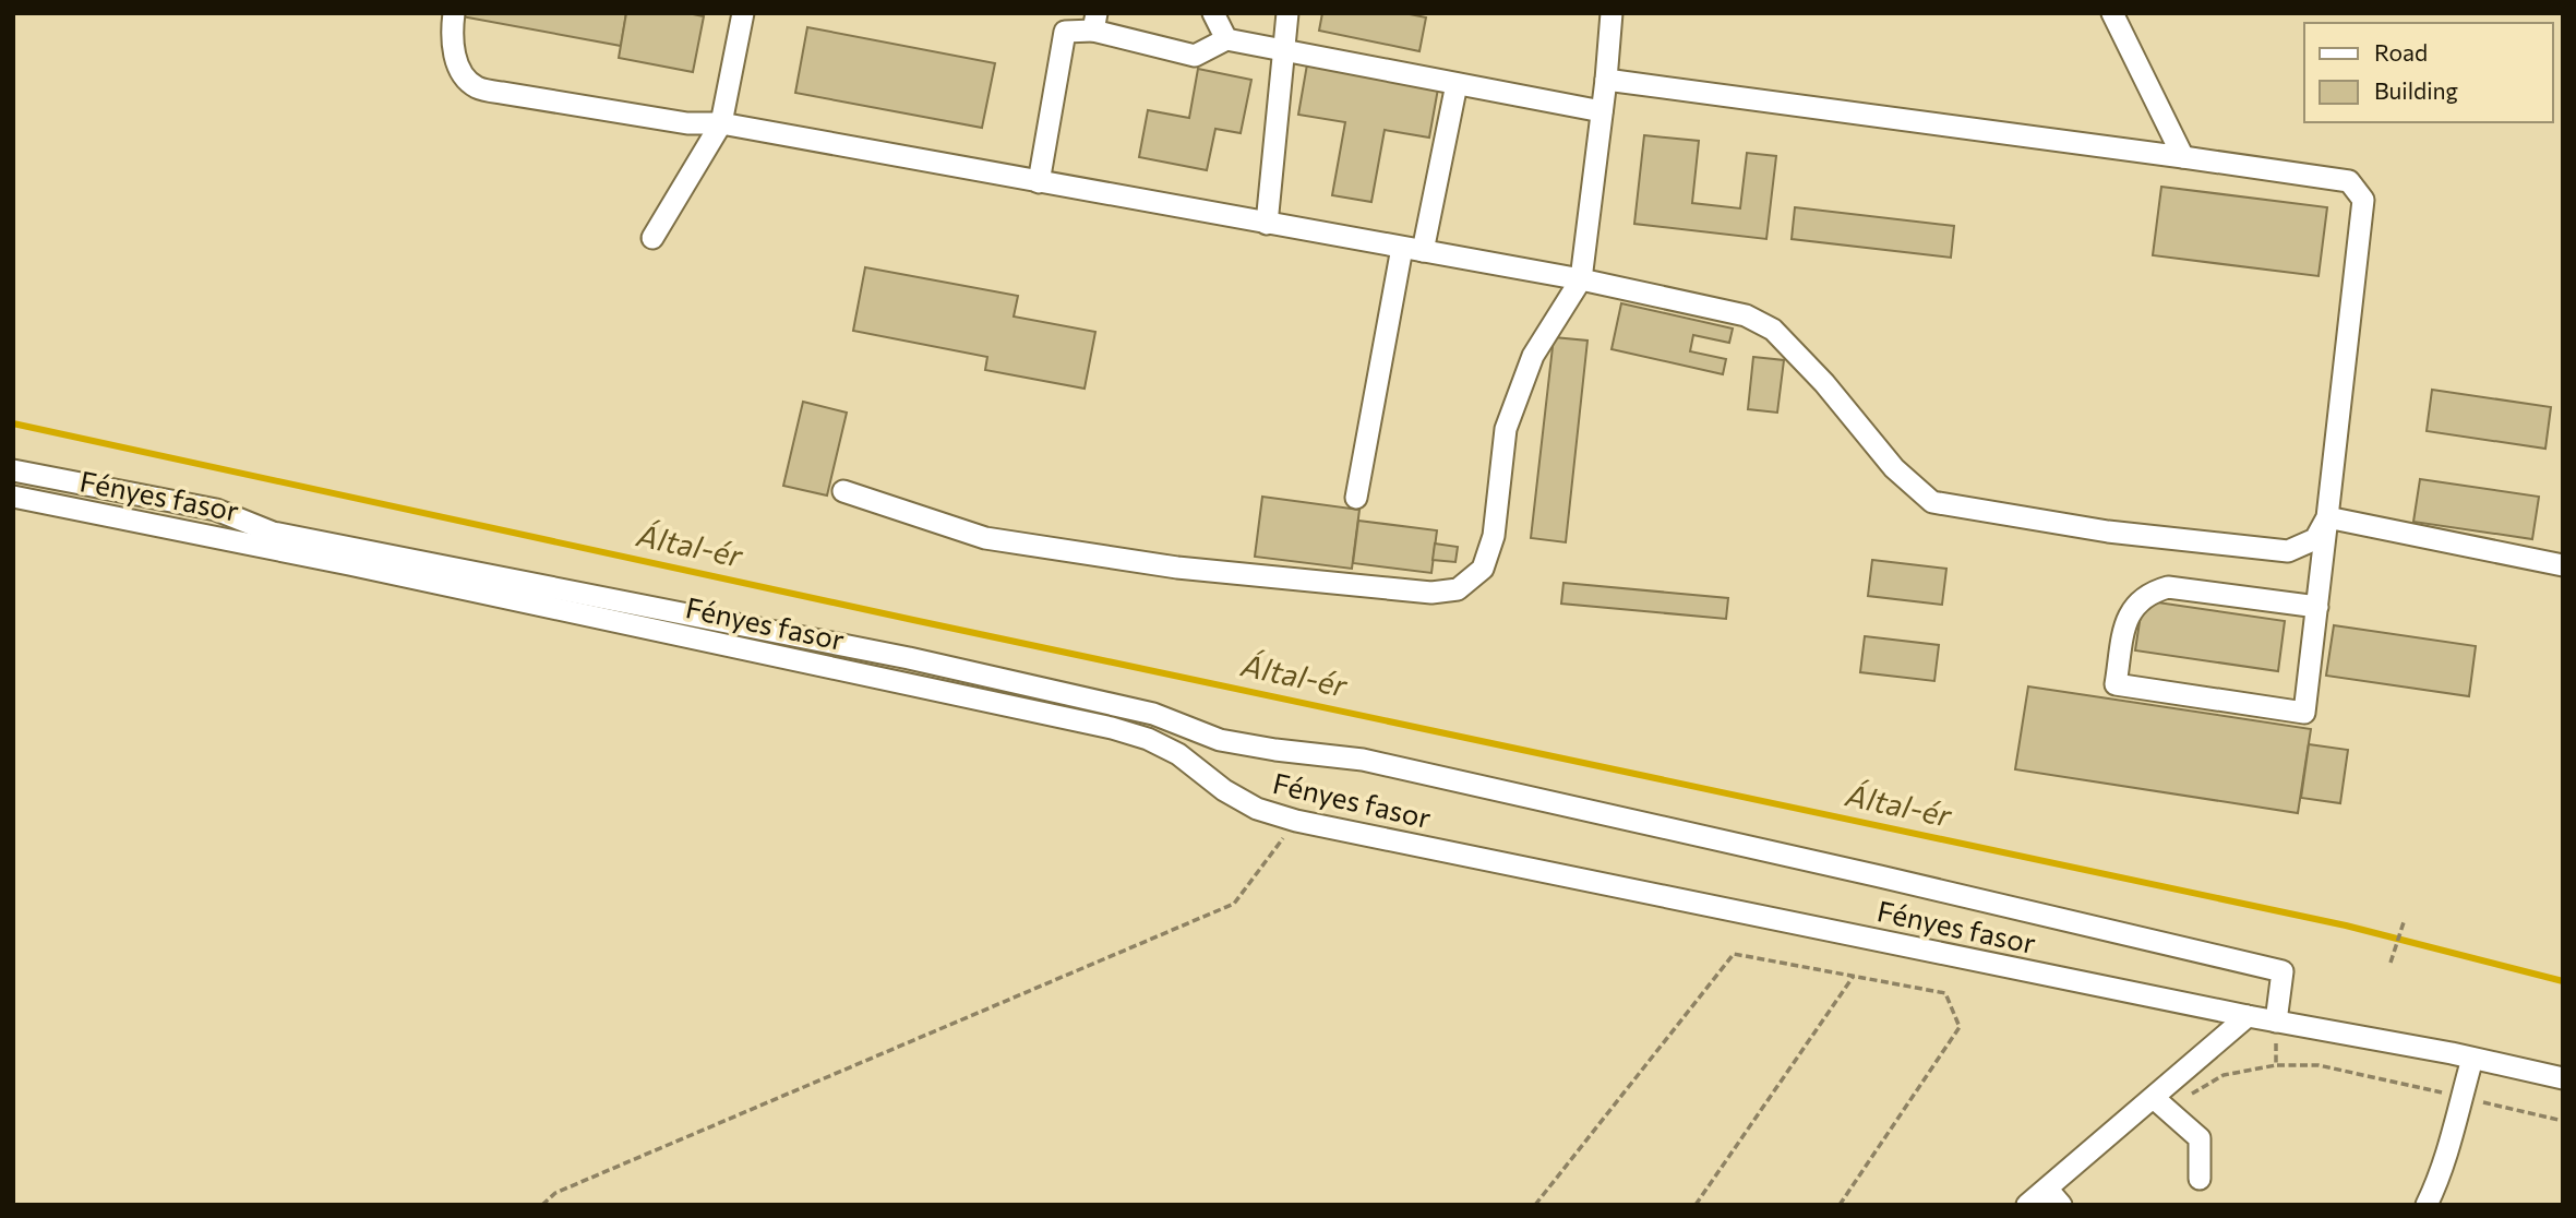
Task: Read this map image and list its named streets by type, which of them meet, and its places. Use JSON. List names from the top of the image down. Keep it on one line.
{"streets":{"street":["Fényes fasor"]},"water":["Által-ér"],"legend":["Road","Building"]}
